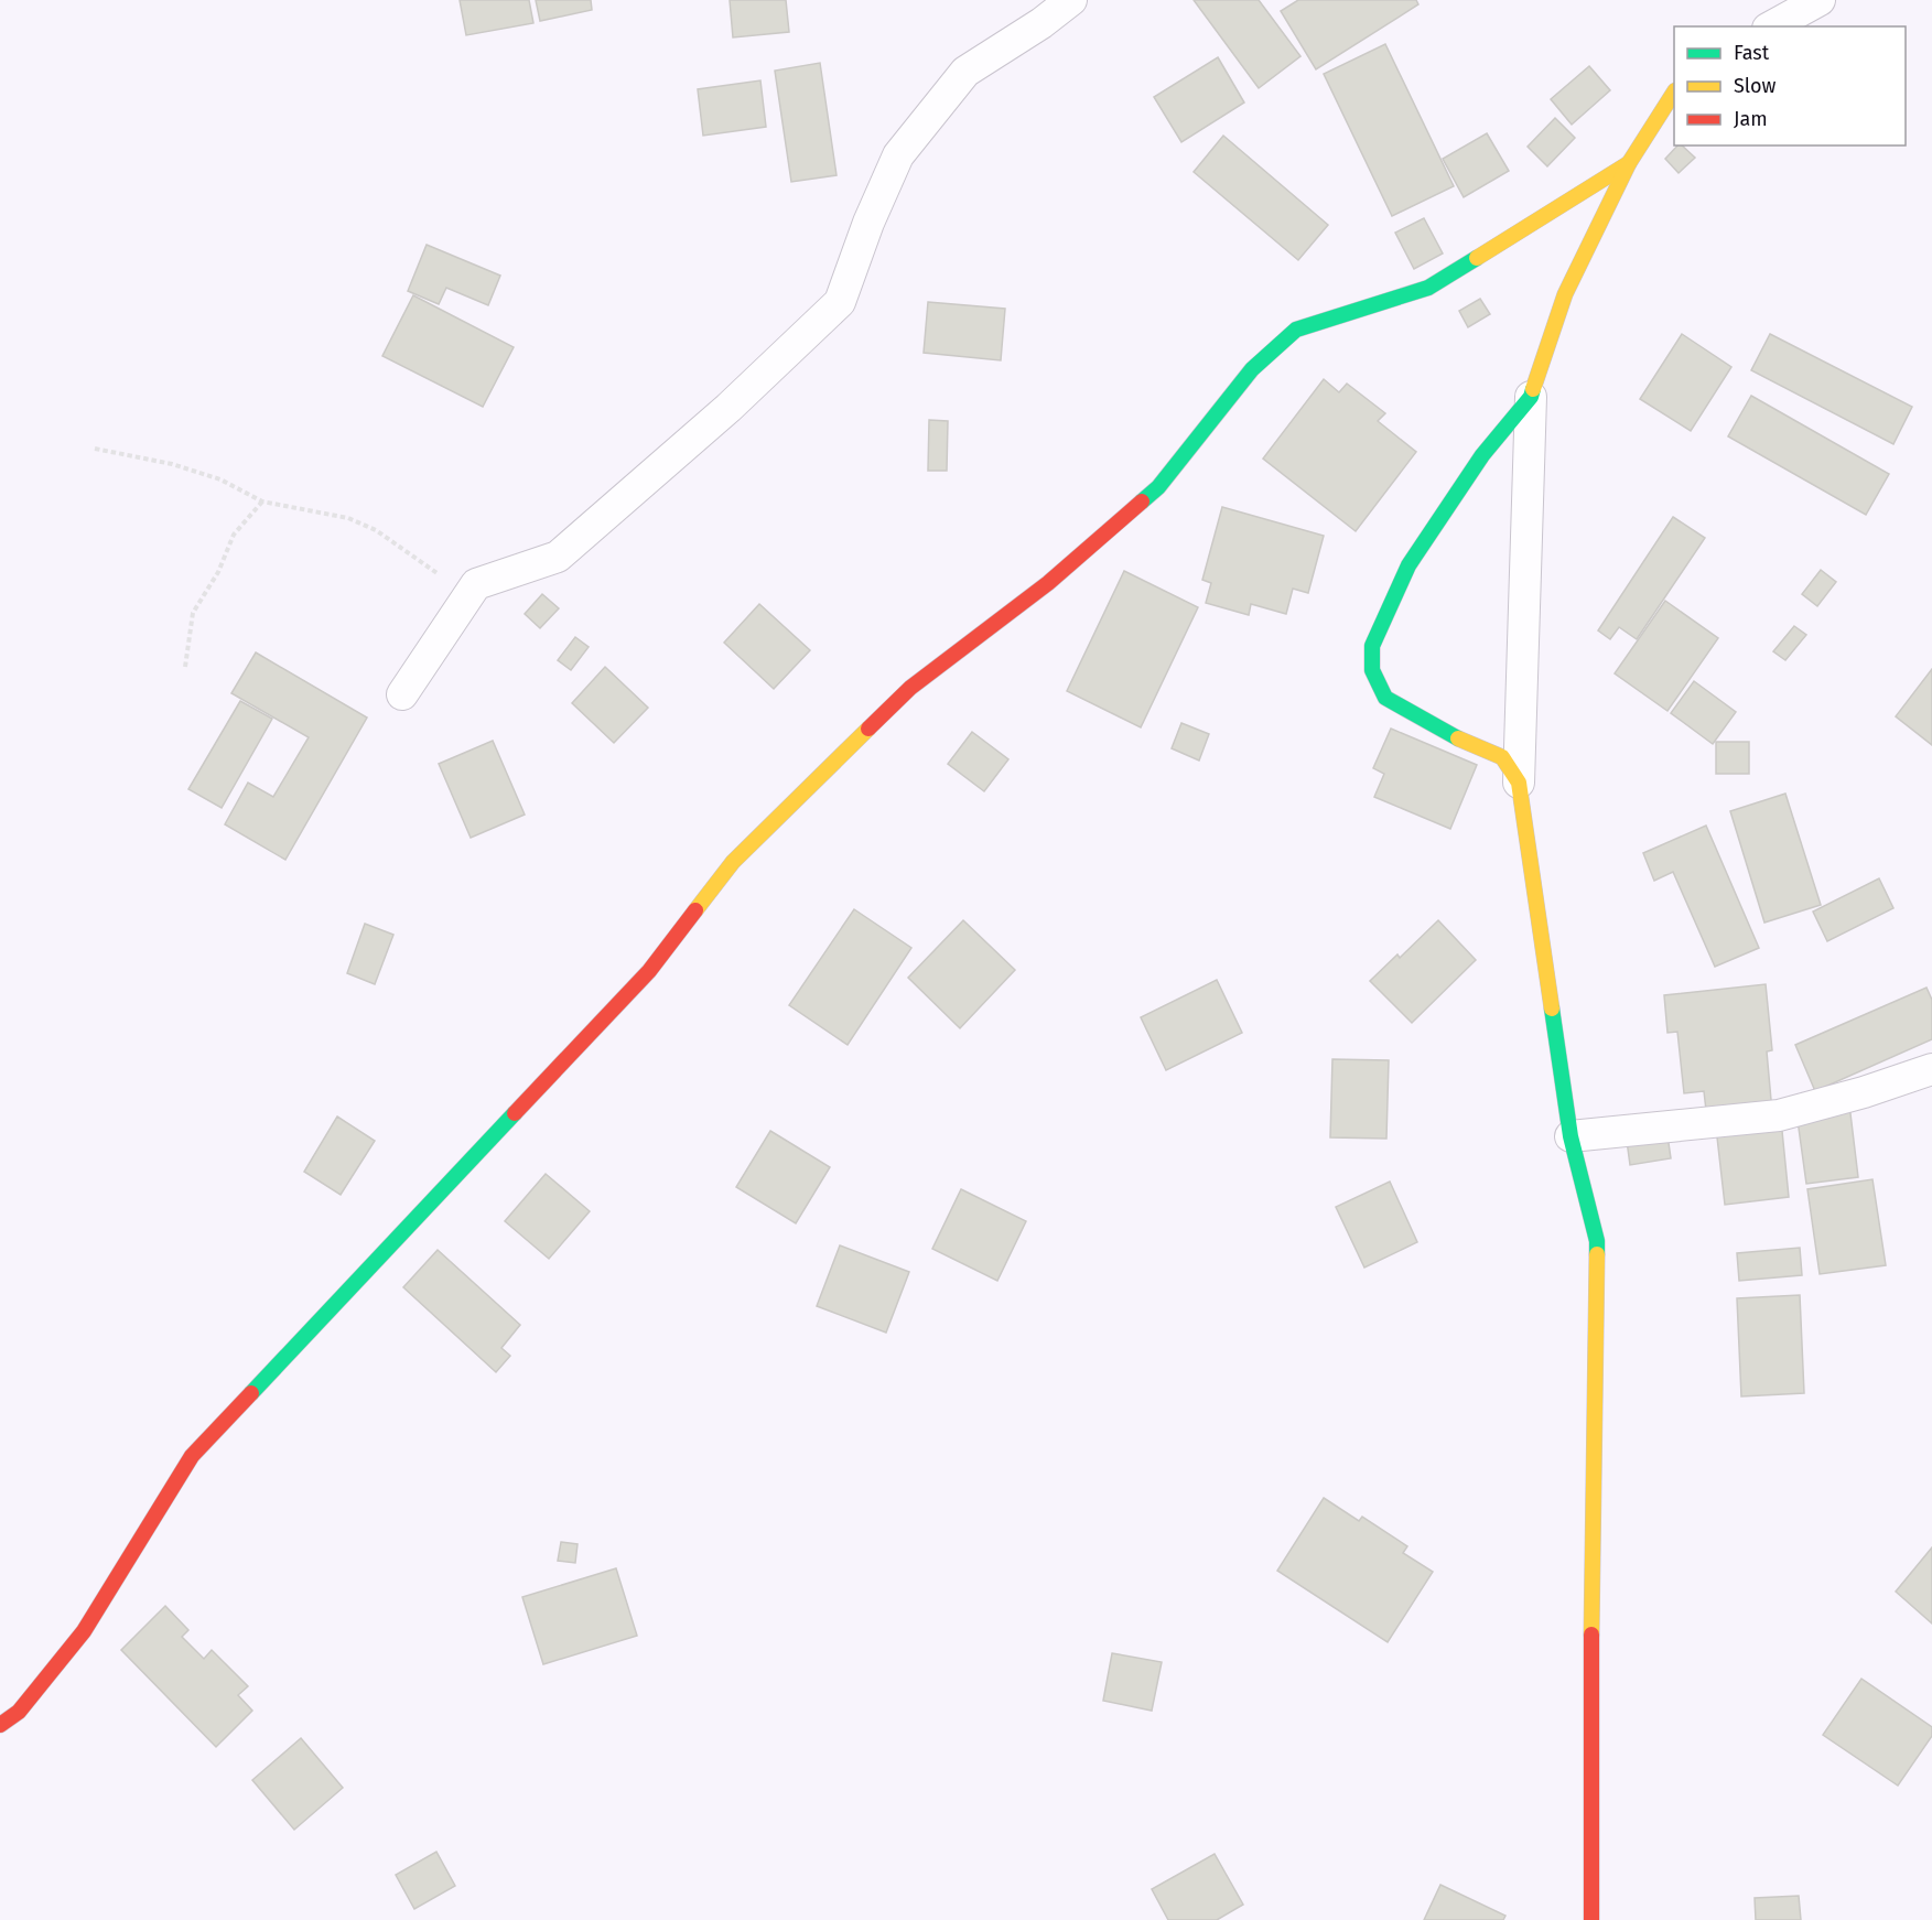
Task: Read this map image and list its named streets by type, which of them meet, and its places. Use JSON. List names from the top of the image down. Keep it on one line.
{"legend":["Fast","Slow","Jam"]}
